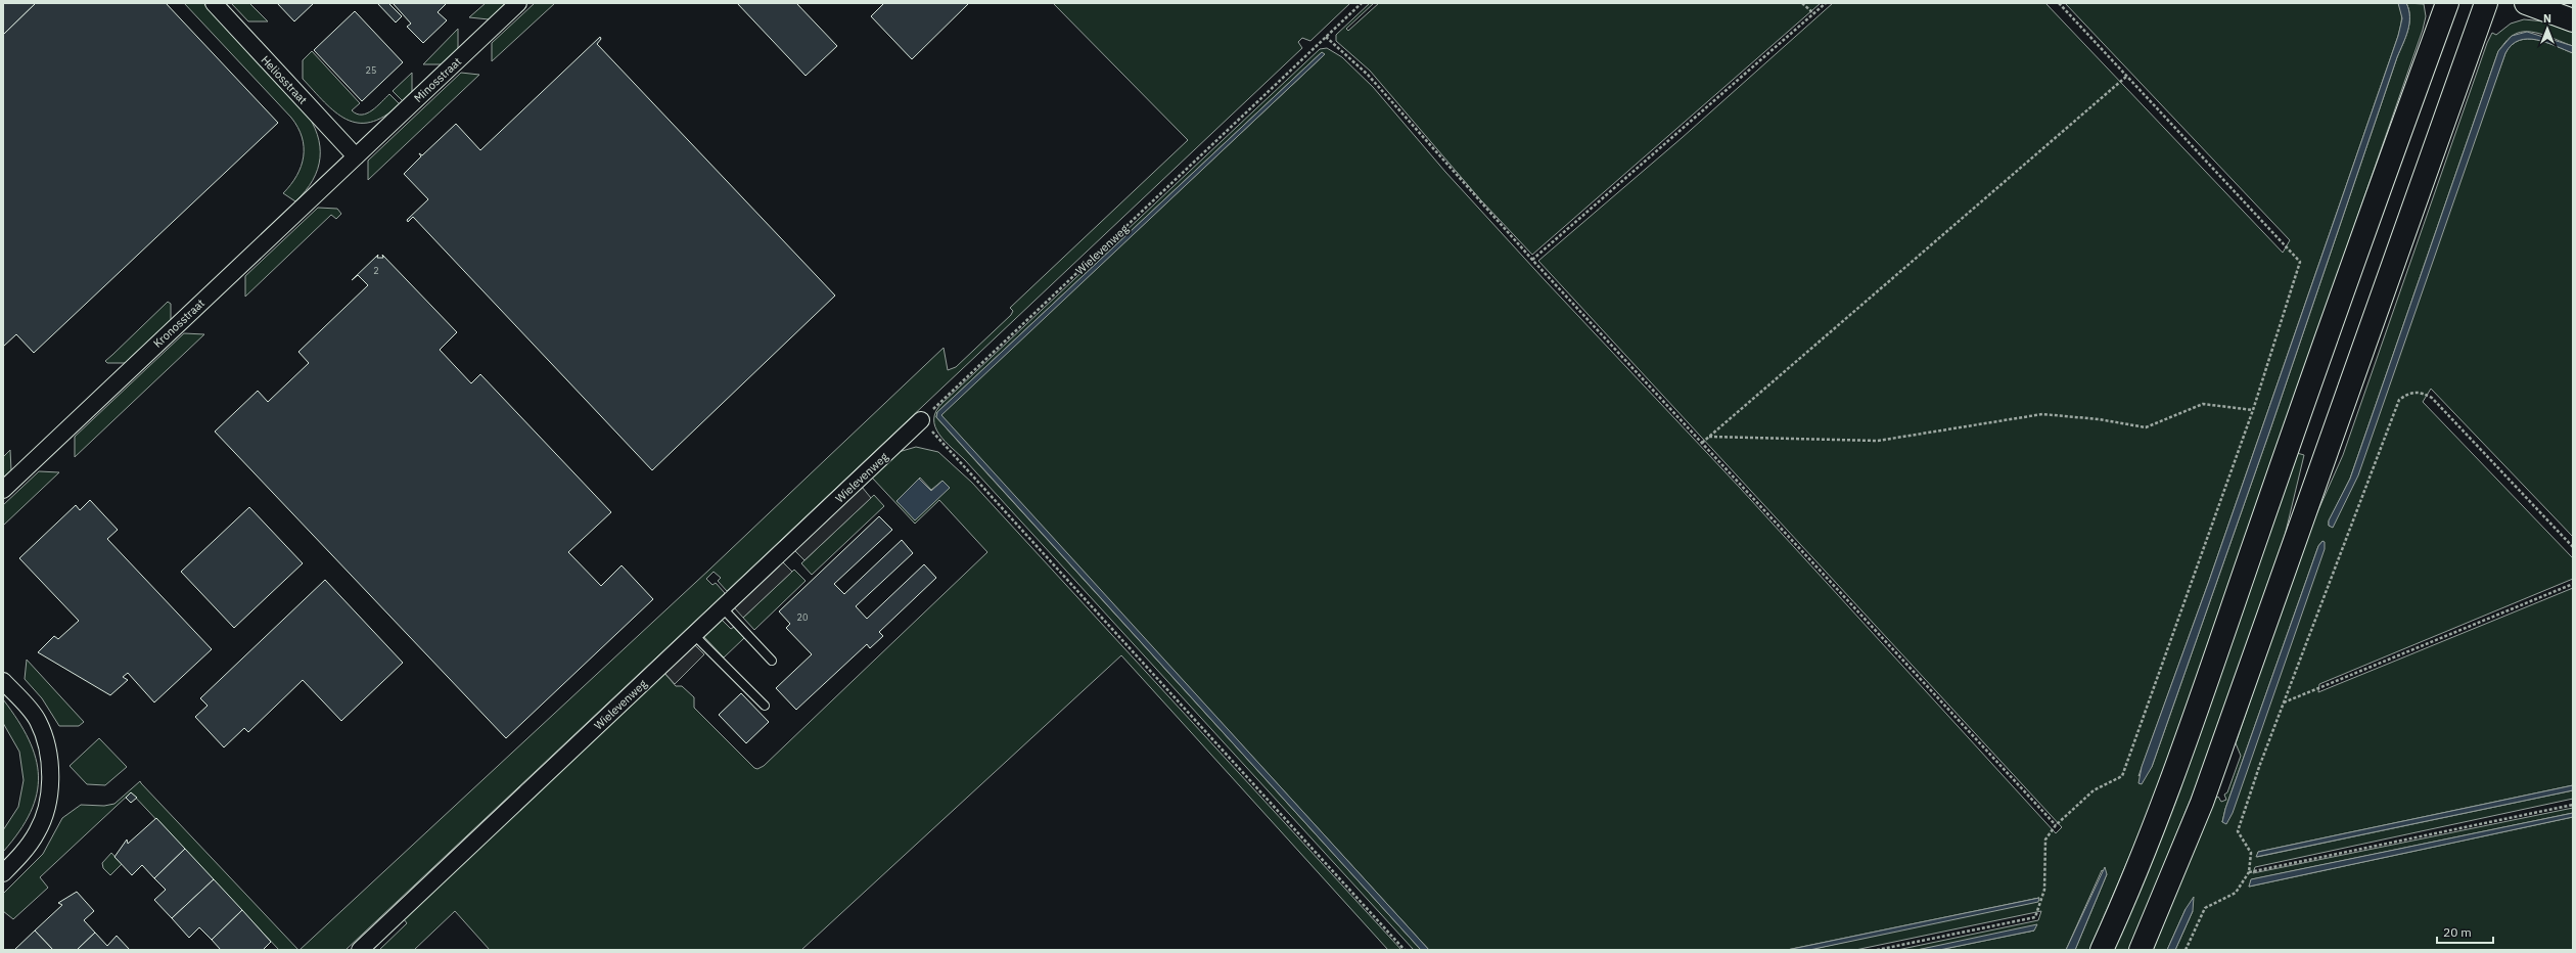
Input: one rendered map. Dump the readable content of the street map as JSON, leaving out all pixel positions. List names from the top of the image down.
{
  "streets": {
    "street": [
      "Heliosstraat",
      "Minosstraat",
      "Wielevenweg",
      "Kronosstraat"
    ]
  },
  "crossings": [
    ["Heliosstraat", "Minosstraat"],
    ["Heliosstraat", "Kronosstraat"],
    ["Minosstraat", "Kronosstraat"]
  ],
  "house_numbers": ["25", "2", "20"],
  "scale_bar": "20 m",
  "north": "top"
}
